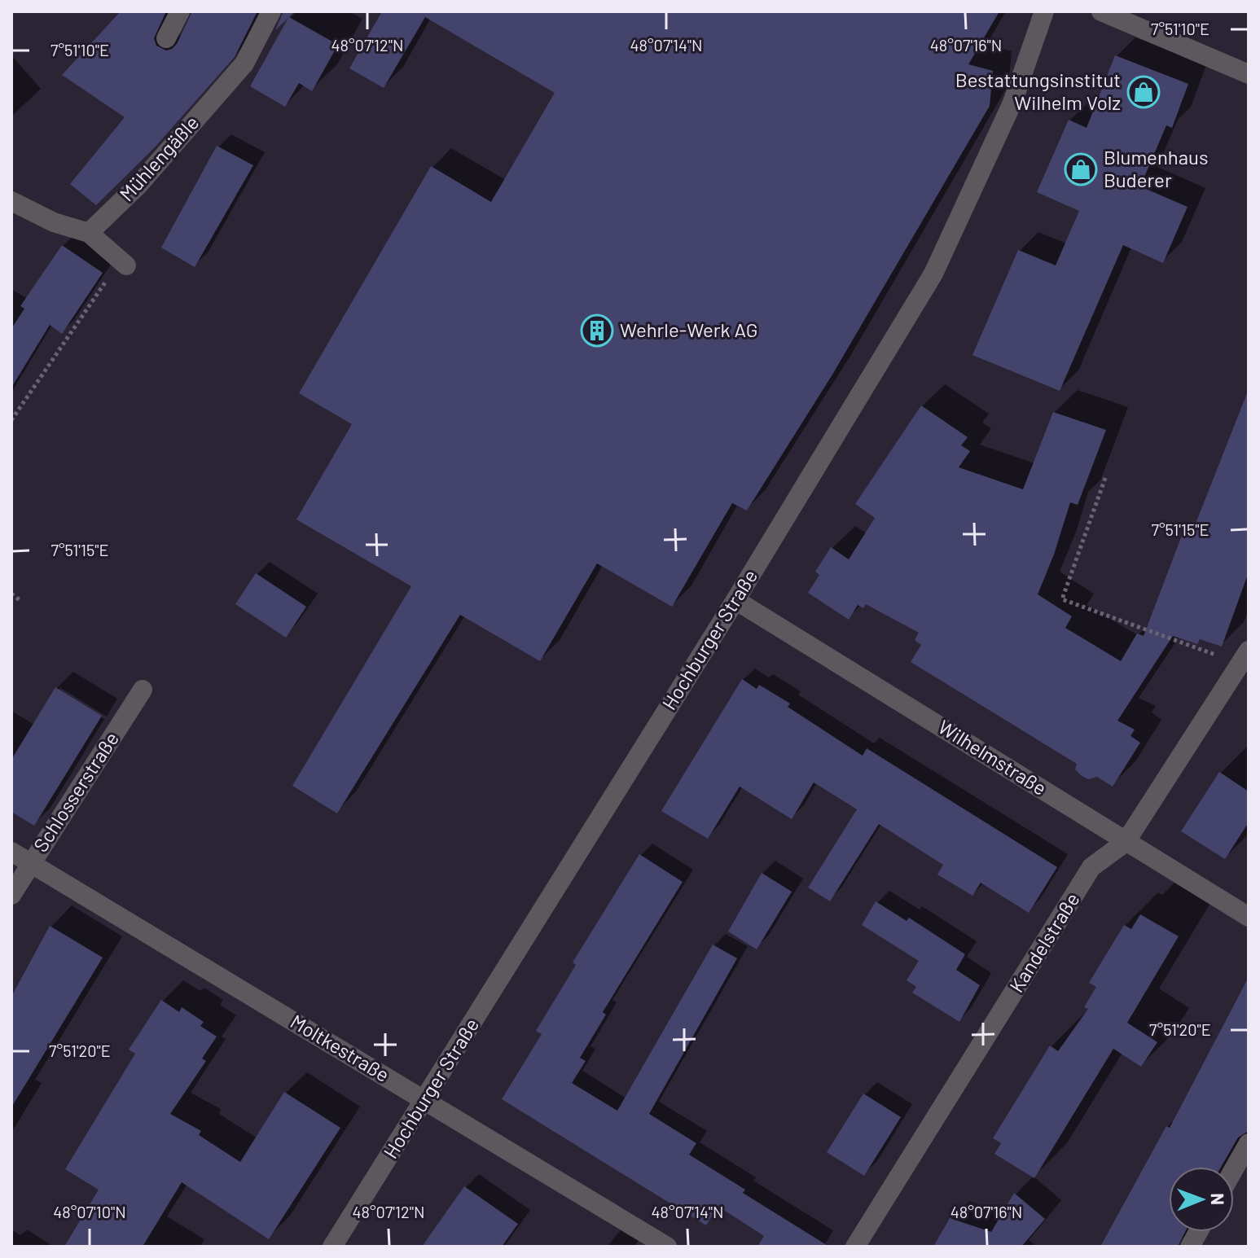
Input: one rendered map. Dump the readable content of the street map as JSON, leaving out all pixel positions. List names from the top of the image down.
{
  "streets": {
    "street": [
      "Mühlengäßle",
      "Hochburger Straße",
      "Wilhelmstraße",
      "Schlosserstraße",
      "Kandelstraße",
      "Moltkestraße"
    ]
  },
  "crossings": [
    ["Hochburger Straße", "Wilhelmstraße"],
    ["Hochburger Straße", "Moltkestraße"],
    ["Wilhelmstraße", "Kandelstraße"],
    ["Schlosserstraße", "Moltkestraße"]
  ],
  "places": {
    "shop": ["Bestattungsinstitut Wilhelm Volz", "Blumenhaus Buderer"],
    "building": ["Wehrle-Werk AG"]
  },
  "north": "right",
  "coordinates": [
    "7°51'10\"E",
    "48°07'12\"N",
    "48°07'14\"N",
    "48°07'16\"N",
    "7°51'15\"E",
    "7°51'20\"E",
    "48°07'10\"N"
  ]
}
